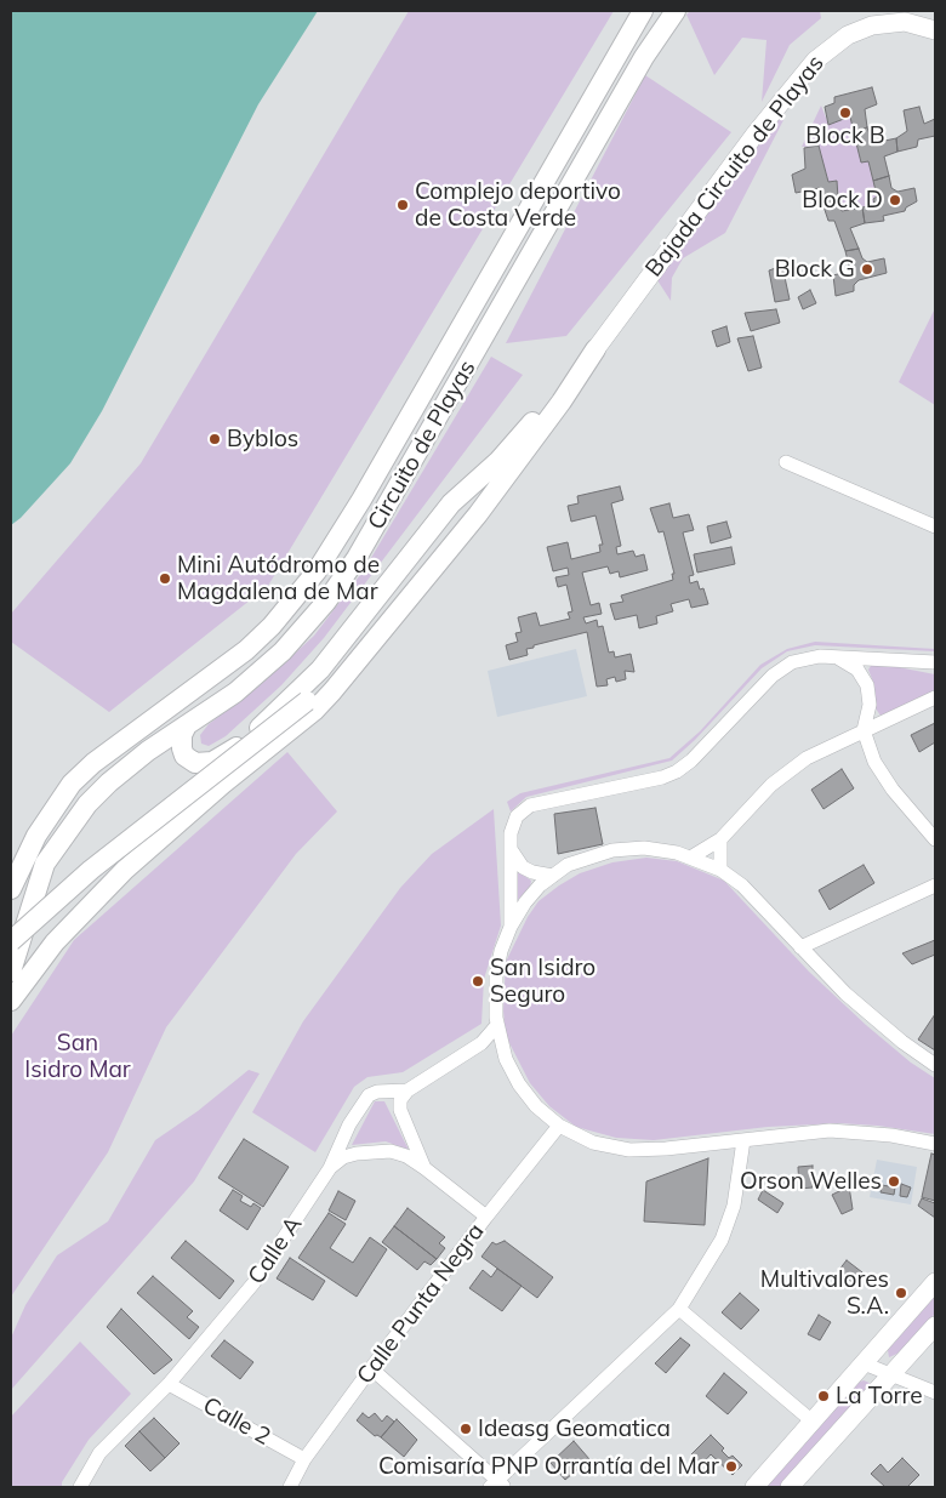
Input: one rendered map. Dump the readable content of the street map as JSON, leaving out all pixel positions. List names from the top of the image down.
{
  "streets": {
    "highway": ["Circuito de Playas"],
    "main road": ["Bajada Circuito de Playas"],
    "street": ["Calle A", "Calle Punta Negra", "Calle 2"]
  },
  "crossings": [
    ["Calle A", "Calle 2"],
    ["Calle Punta Negra", "Calle 2"]
  ],
  "parks": ["San Isidro Mar"],
  "places": [
    "Block B",
    "Block D",
    "Complejo deportivo de Costa Verde",
    "Block G",
    "Byblos",
    "Mini Autódromo de Magdalena de Mar",
    "San Isidro Seguro",
    "Orson Welles",
    "Multivalores S.A.",
    "La Torre",
    "Ideasg Geomatica",
    "Comisaría PNP Orrantía del Mar"
  ]
}
